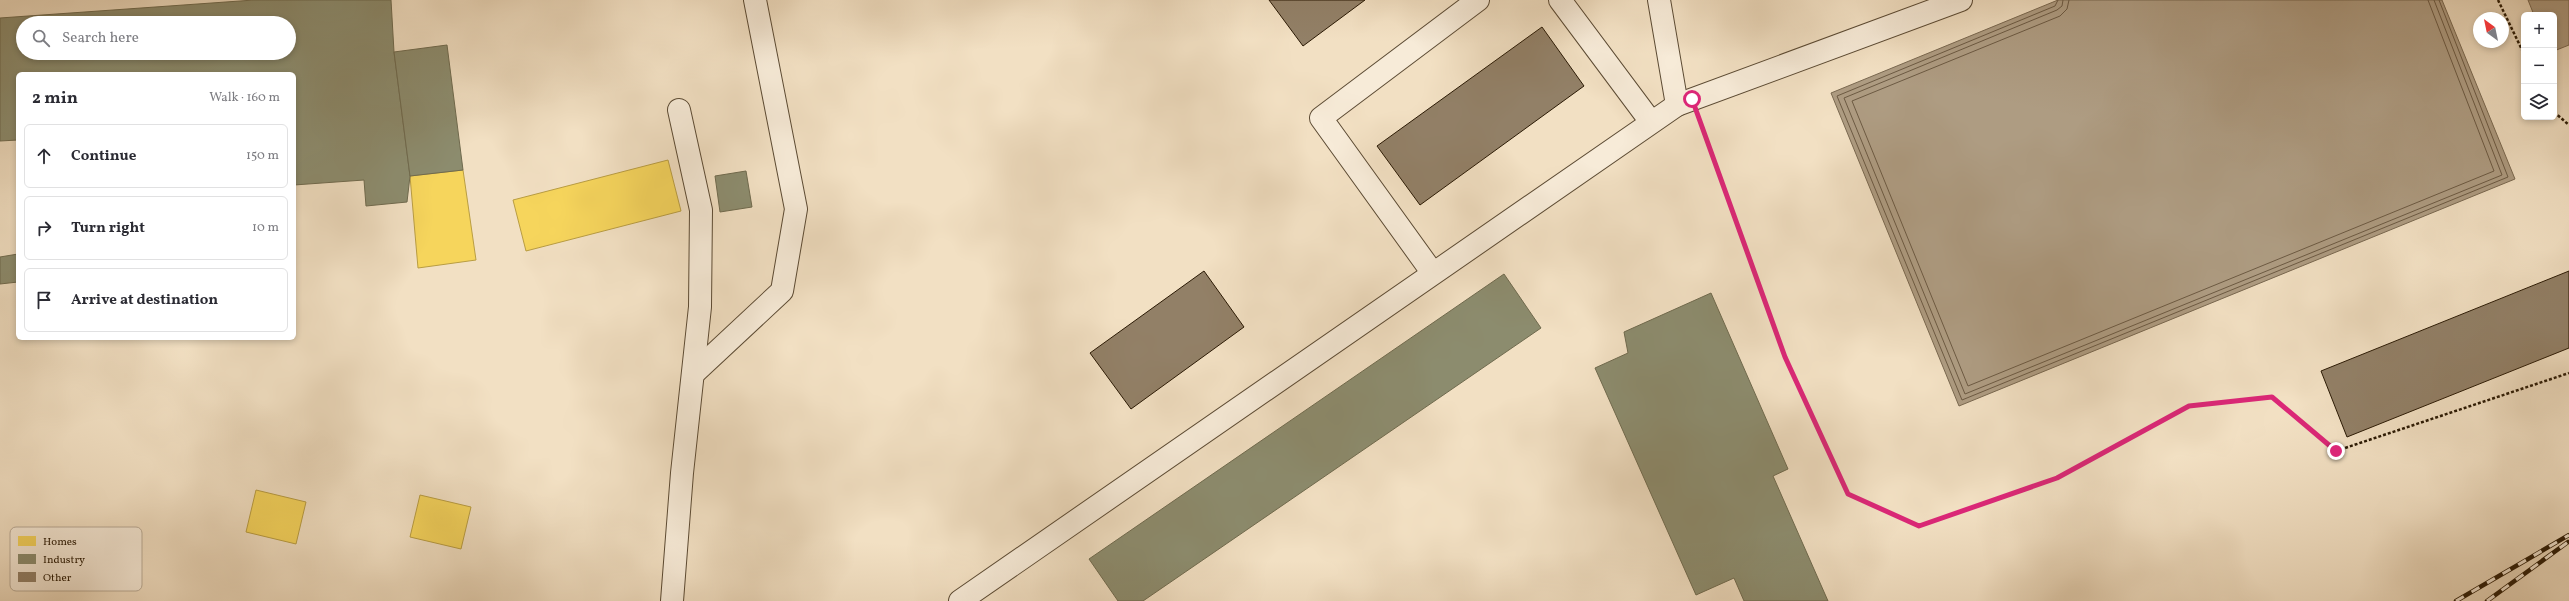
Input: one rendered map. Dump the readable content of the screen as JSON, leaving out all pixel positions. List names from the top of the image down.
{
  "legend": ["Homes", "Industry", "Other"],
  "north": "top left",
  "page": {
    "map_buttons": ["+", "−"],
    "search": "Search here",
    "heading": ["2 min", "Walk · 160 m"],
    "list": [
      ["Continue", "150 m"],
      ["Turn right", "10 m"],
      "Arrive at destination"
    ]
  }
}
